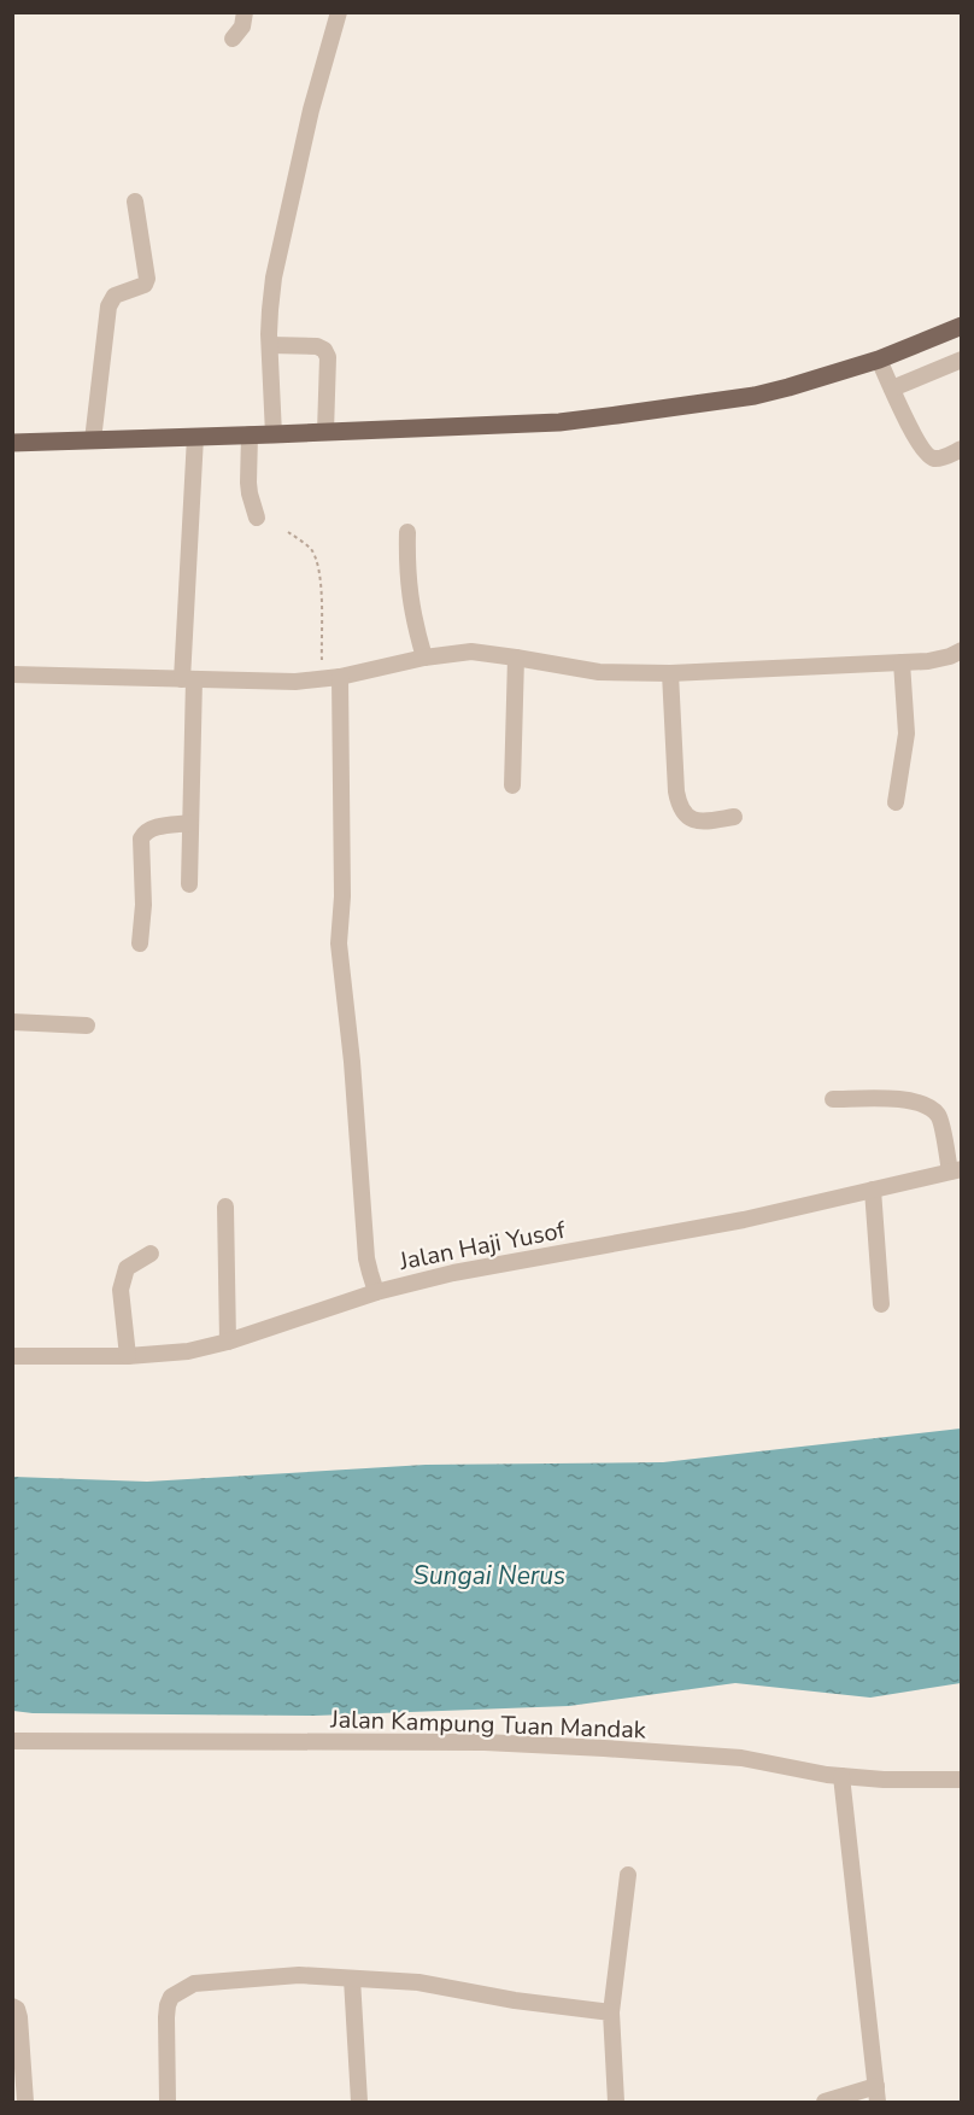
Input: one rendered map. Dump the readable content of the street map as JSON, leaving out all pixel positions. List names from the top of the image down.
{
  "streets": {
    "street": ["Jalan Haji Yusof", "Jalan Kampung Tuan Mandak"]
  },
  "water": ["Sungai Nerus"]
}
